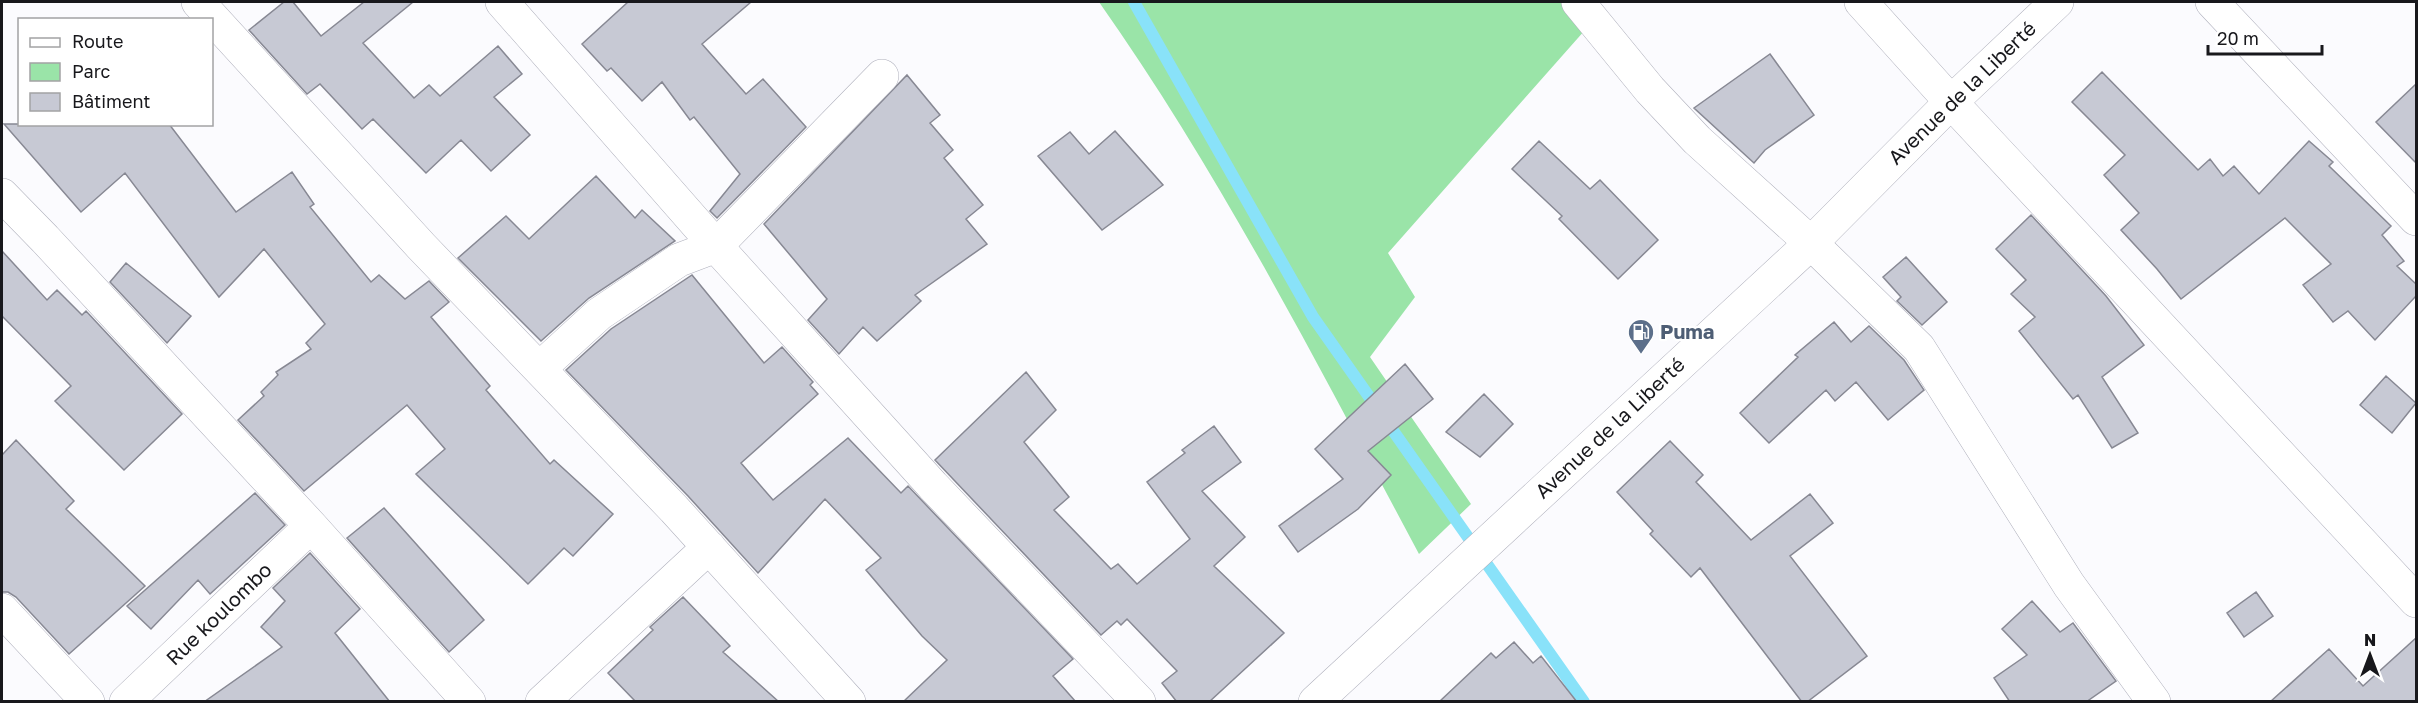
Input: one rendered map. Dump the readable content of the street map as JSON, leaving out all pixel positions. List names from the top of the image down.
{
  "streets": {
    "street": ["Avenue de la Liberté", "Rue koulombo"]
  },
  "places": {
    "fuel station": ["Puma"]
  },
  "legend": ["Route", "Parc", "Bâtiment"],
  "scale_bar": "20 m",
  "north": "top"
}
